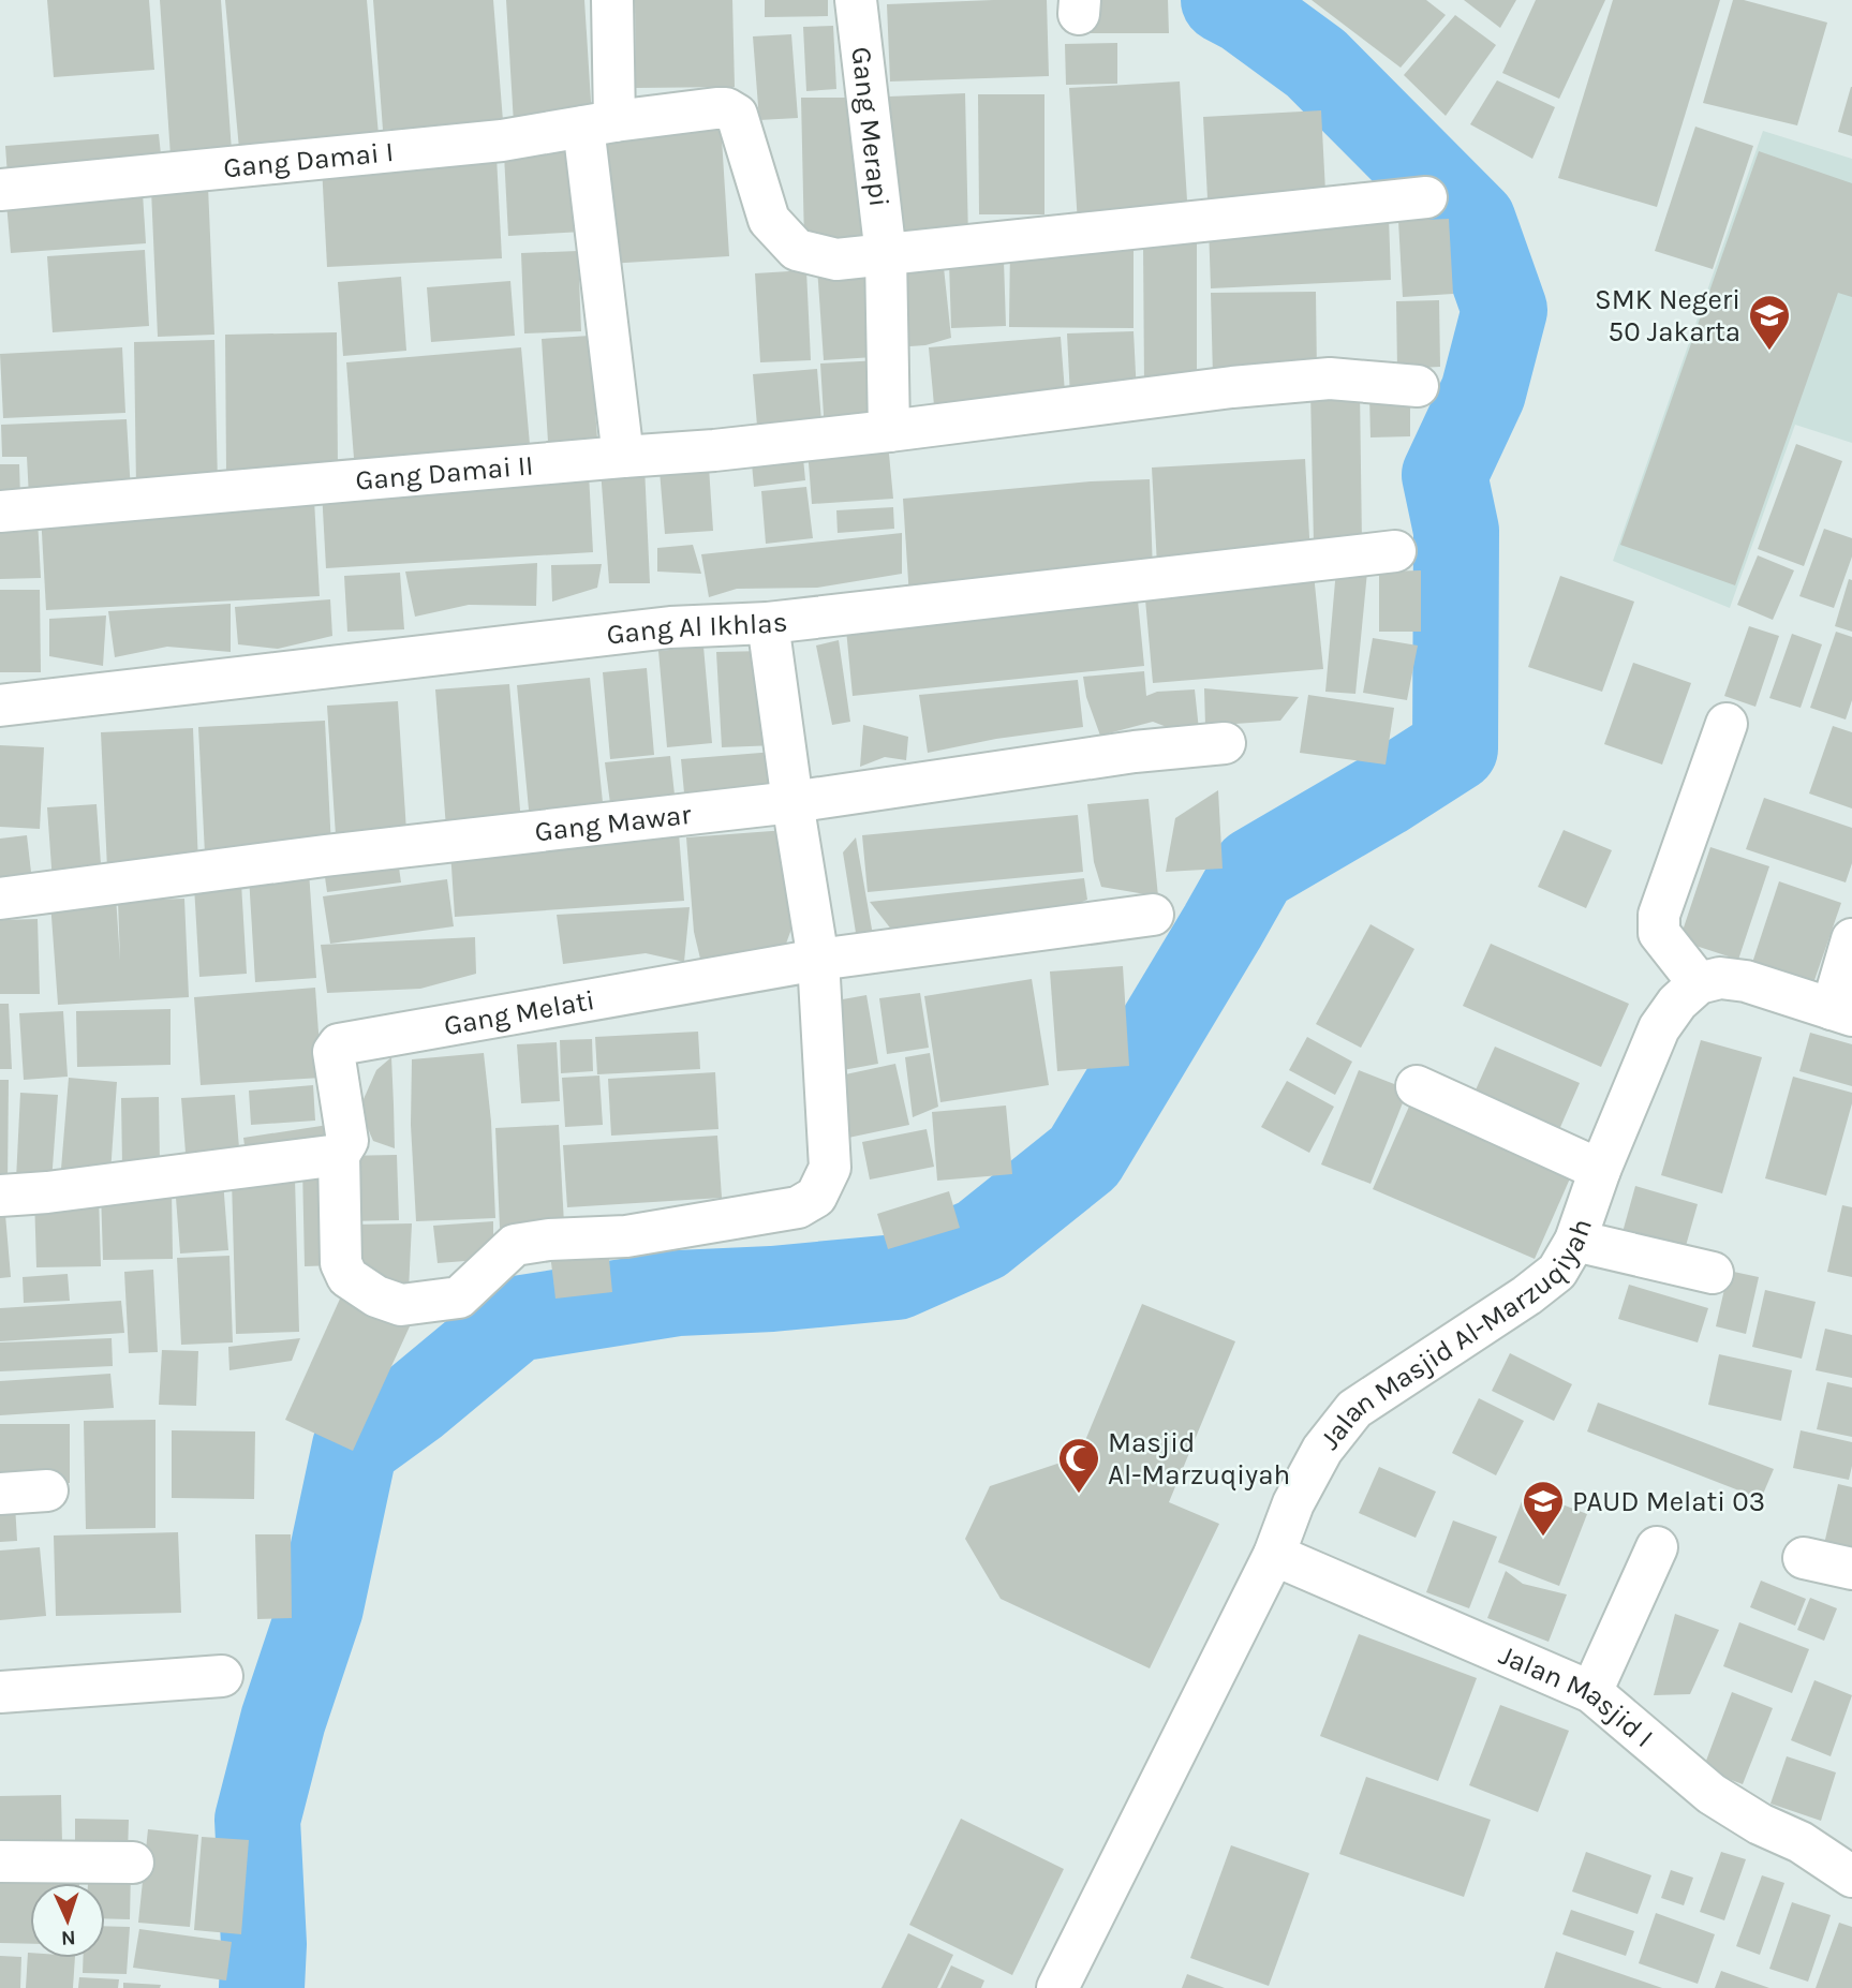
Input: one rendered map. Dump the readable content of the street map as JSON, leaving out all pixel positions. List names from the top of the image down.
{
  "streets": {
    "street": [
      "Gang Merapi",
      "Gang Damai I",
      "Gang Damai II",
      "Gang Al Ikhlas",
      "Gang Mawar",
      "Gang Melati",
      "Jalan Masjid Al-Marzuqiyah",
      "Jalan Masjid I"
    ]
  },
  "crossings": [
    ["Gang Merapi", "Gang Damai I"],
    ["Gang Merapi", "Gang Damai II"],
    ["Gang Al Ikhlas", "Gang Melati"],
    ["Gang Mawar", "Gang Melati"],
    ["Jalan Masjid Al-Marzuqiyah", "Jalan Masjid I"]
  ],
  "places": {
    "school or university": ["SMK Negeri 50 Jakarta", "PAUD Melati 03"],
    "mosque": ["Masjid Al-Marzuqiyah"]
  },
  "north": "bottom"
}
